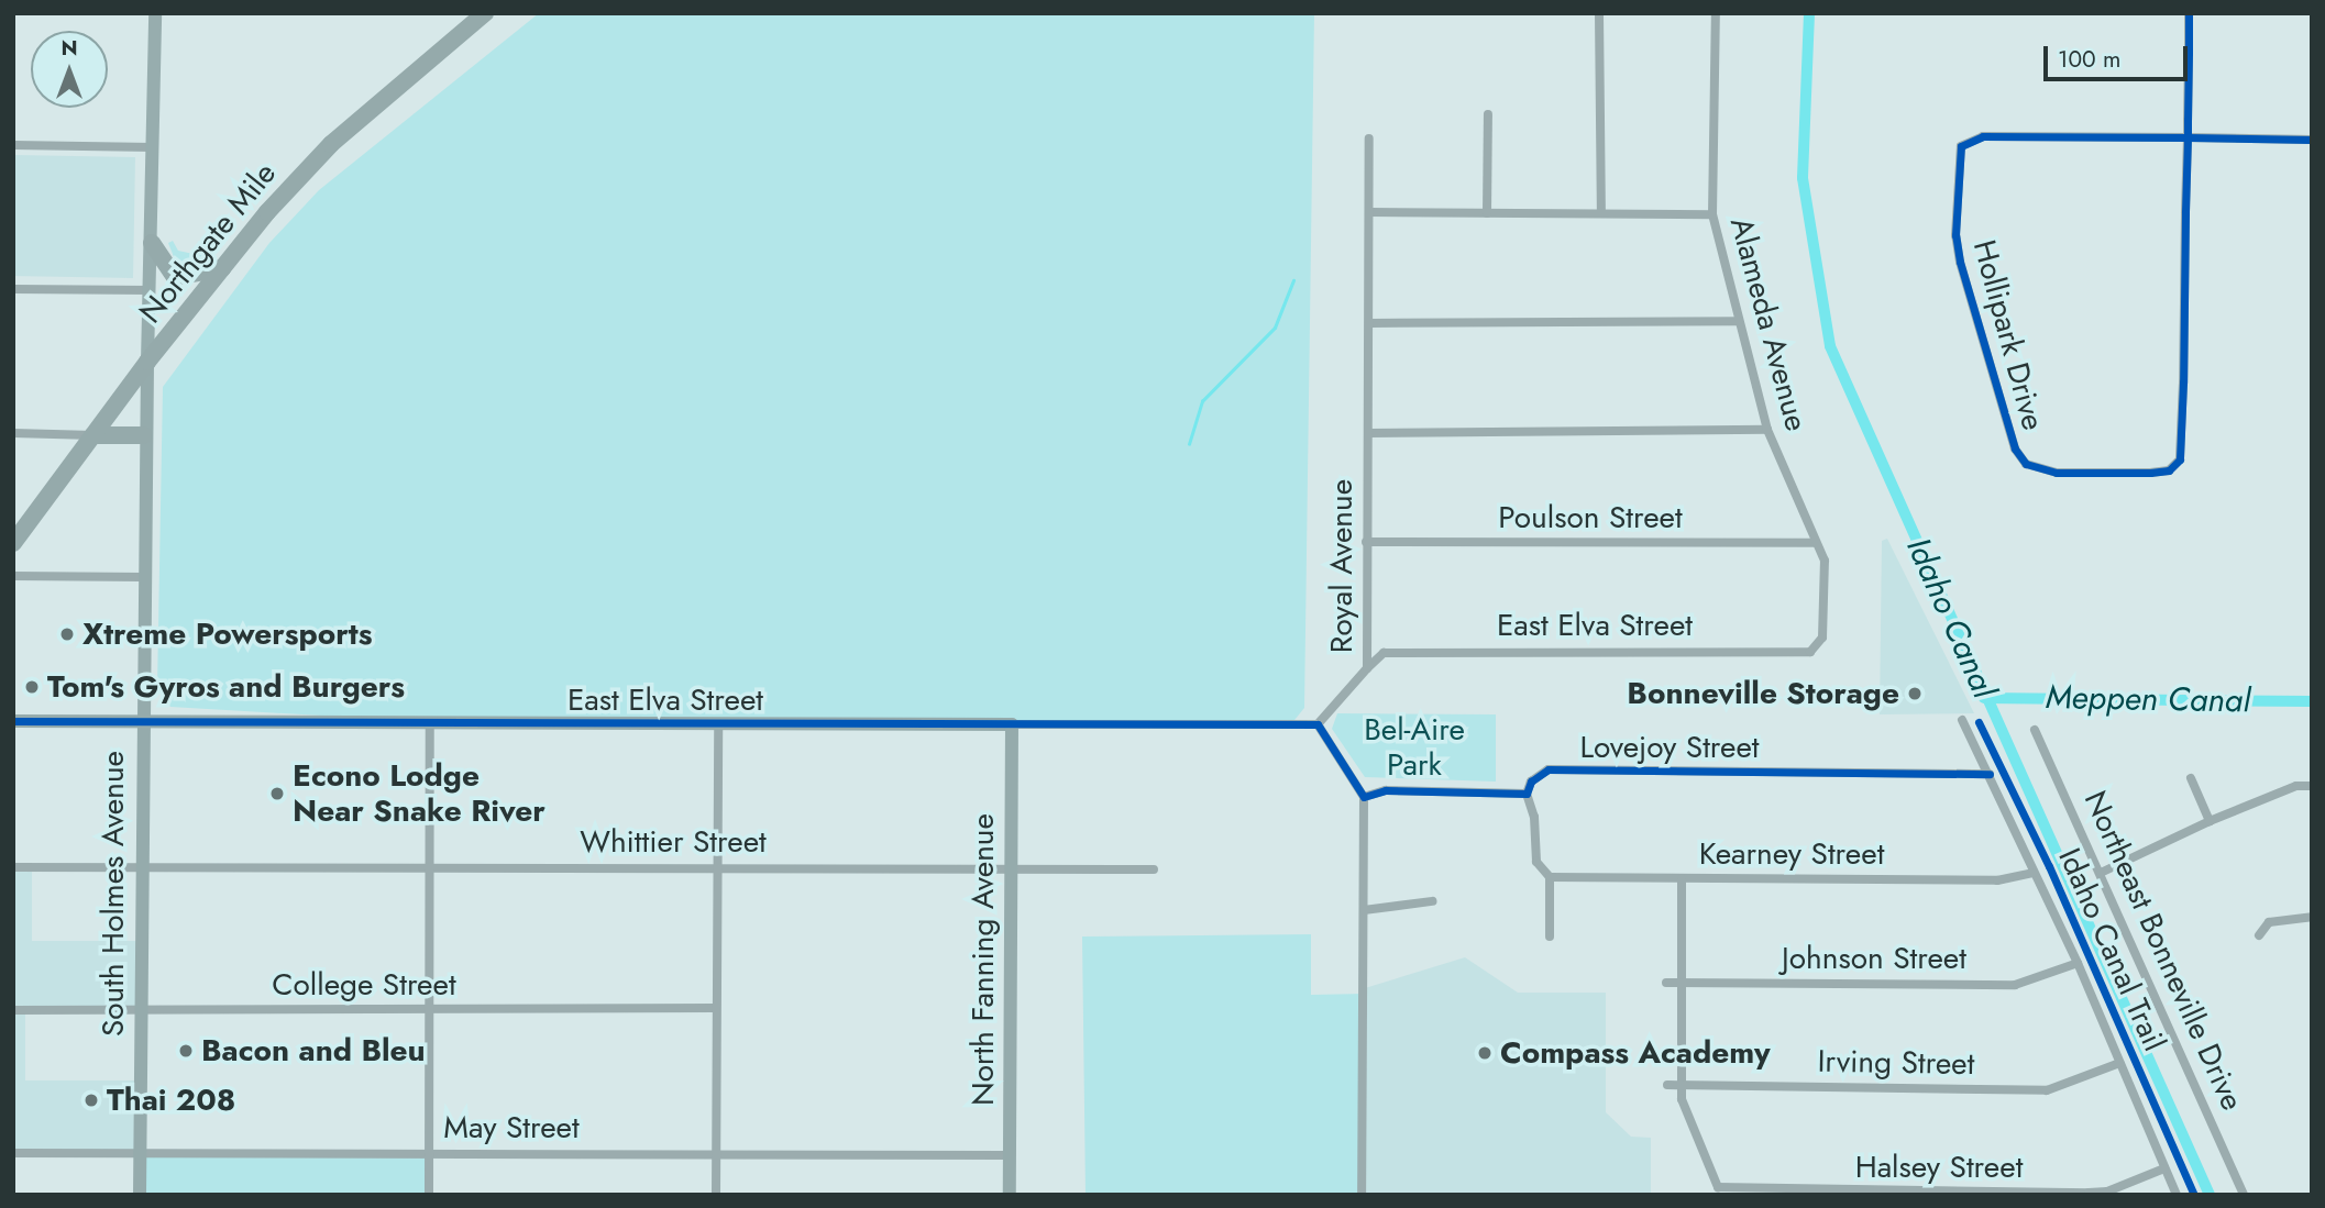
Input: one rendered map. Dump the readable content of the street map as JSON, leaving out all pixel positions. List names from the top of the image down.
{
  "streets": {
    "highway": ["Northgate Mile"],
    "street": [
      "Alameda Avenue",
      "Hollipark Drive",
      "Poulson Street",
      "Royal Avenue",
      "East Elva Street",
      "Lovejoy Street",
      "Whittier Street",
      "Kearney Street",
      "South Holmes Avenue",
      "Northeast Bonneville Drive",
      "Johnson Street",
      "North Fanning Avenue",
      "College Street",
      "Irving Street",
      "May Street",
      "Halsey Street"
    ],
    "cycle path": ["Idaho Canal Trail"]
  },
  "crossings": [
    ["Northgate Mile", "South Holmes Avenue"],
    ["Alameda Avenue", "Poulson Street"],
    ["Alameda Avenue", "East Elva Street"],
    ["Poulson Street", "Royal Avenue"],
    ["Royal Avenue", "East Elva Street"],
    ["East Elva Street", "South Holmes Avenue"],
    ["East Elva Street", "North Fanning Avenue"],
    ["Whittier Street", "South Holmes Avenue"],
    ["Whittier Street", "North Fanning Avenue"],
    ["South Holmes Avenue", "College Street"],
    ["South Holmes Avenue", "May Street"],
    ["North Fanning Avenue", "May Street"],
    ["Irving Street", "Halsey Street"]
  ],
  "water": ["Idaho Canal", "Meppen Canal"],
  "parks": ["Bel-Aire Park"],
  "places": [
    "Xtreme Powersports",
    "Tom's Gyros and Burgers",
    "Bonneville Storage",
    "Econo Lodge Near Snake River",
    "Bacon and Bleu",
    "Compass Academy",
    "Thai 208"
  ],
  "scale_bar": "100 m",
  "north": "top"
}
